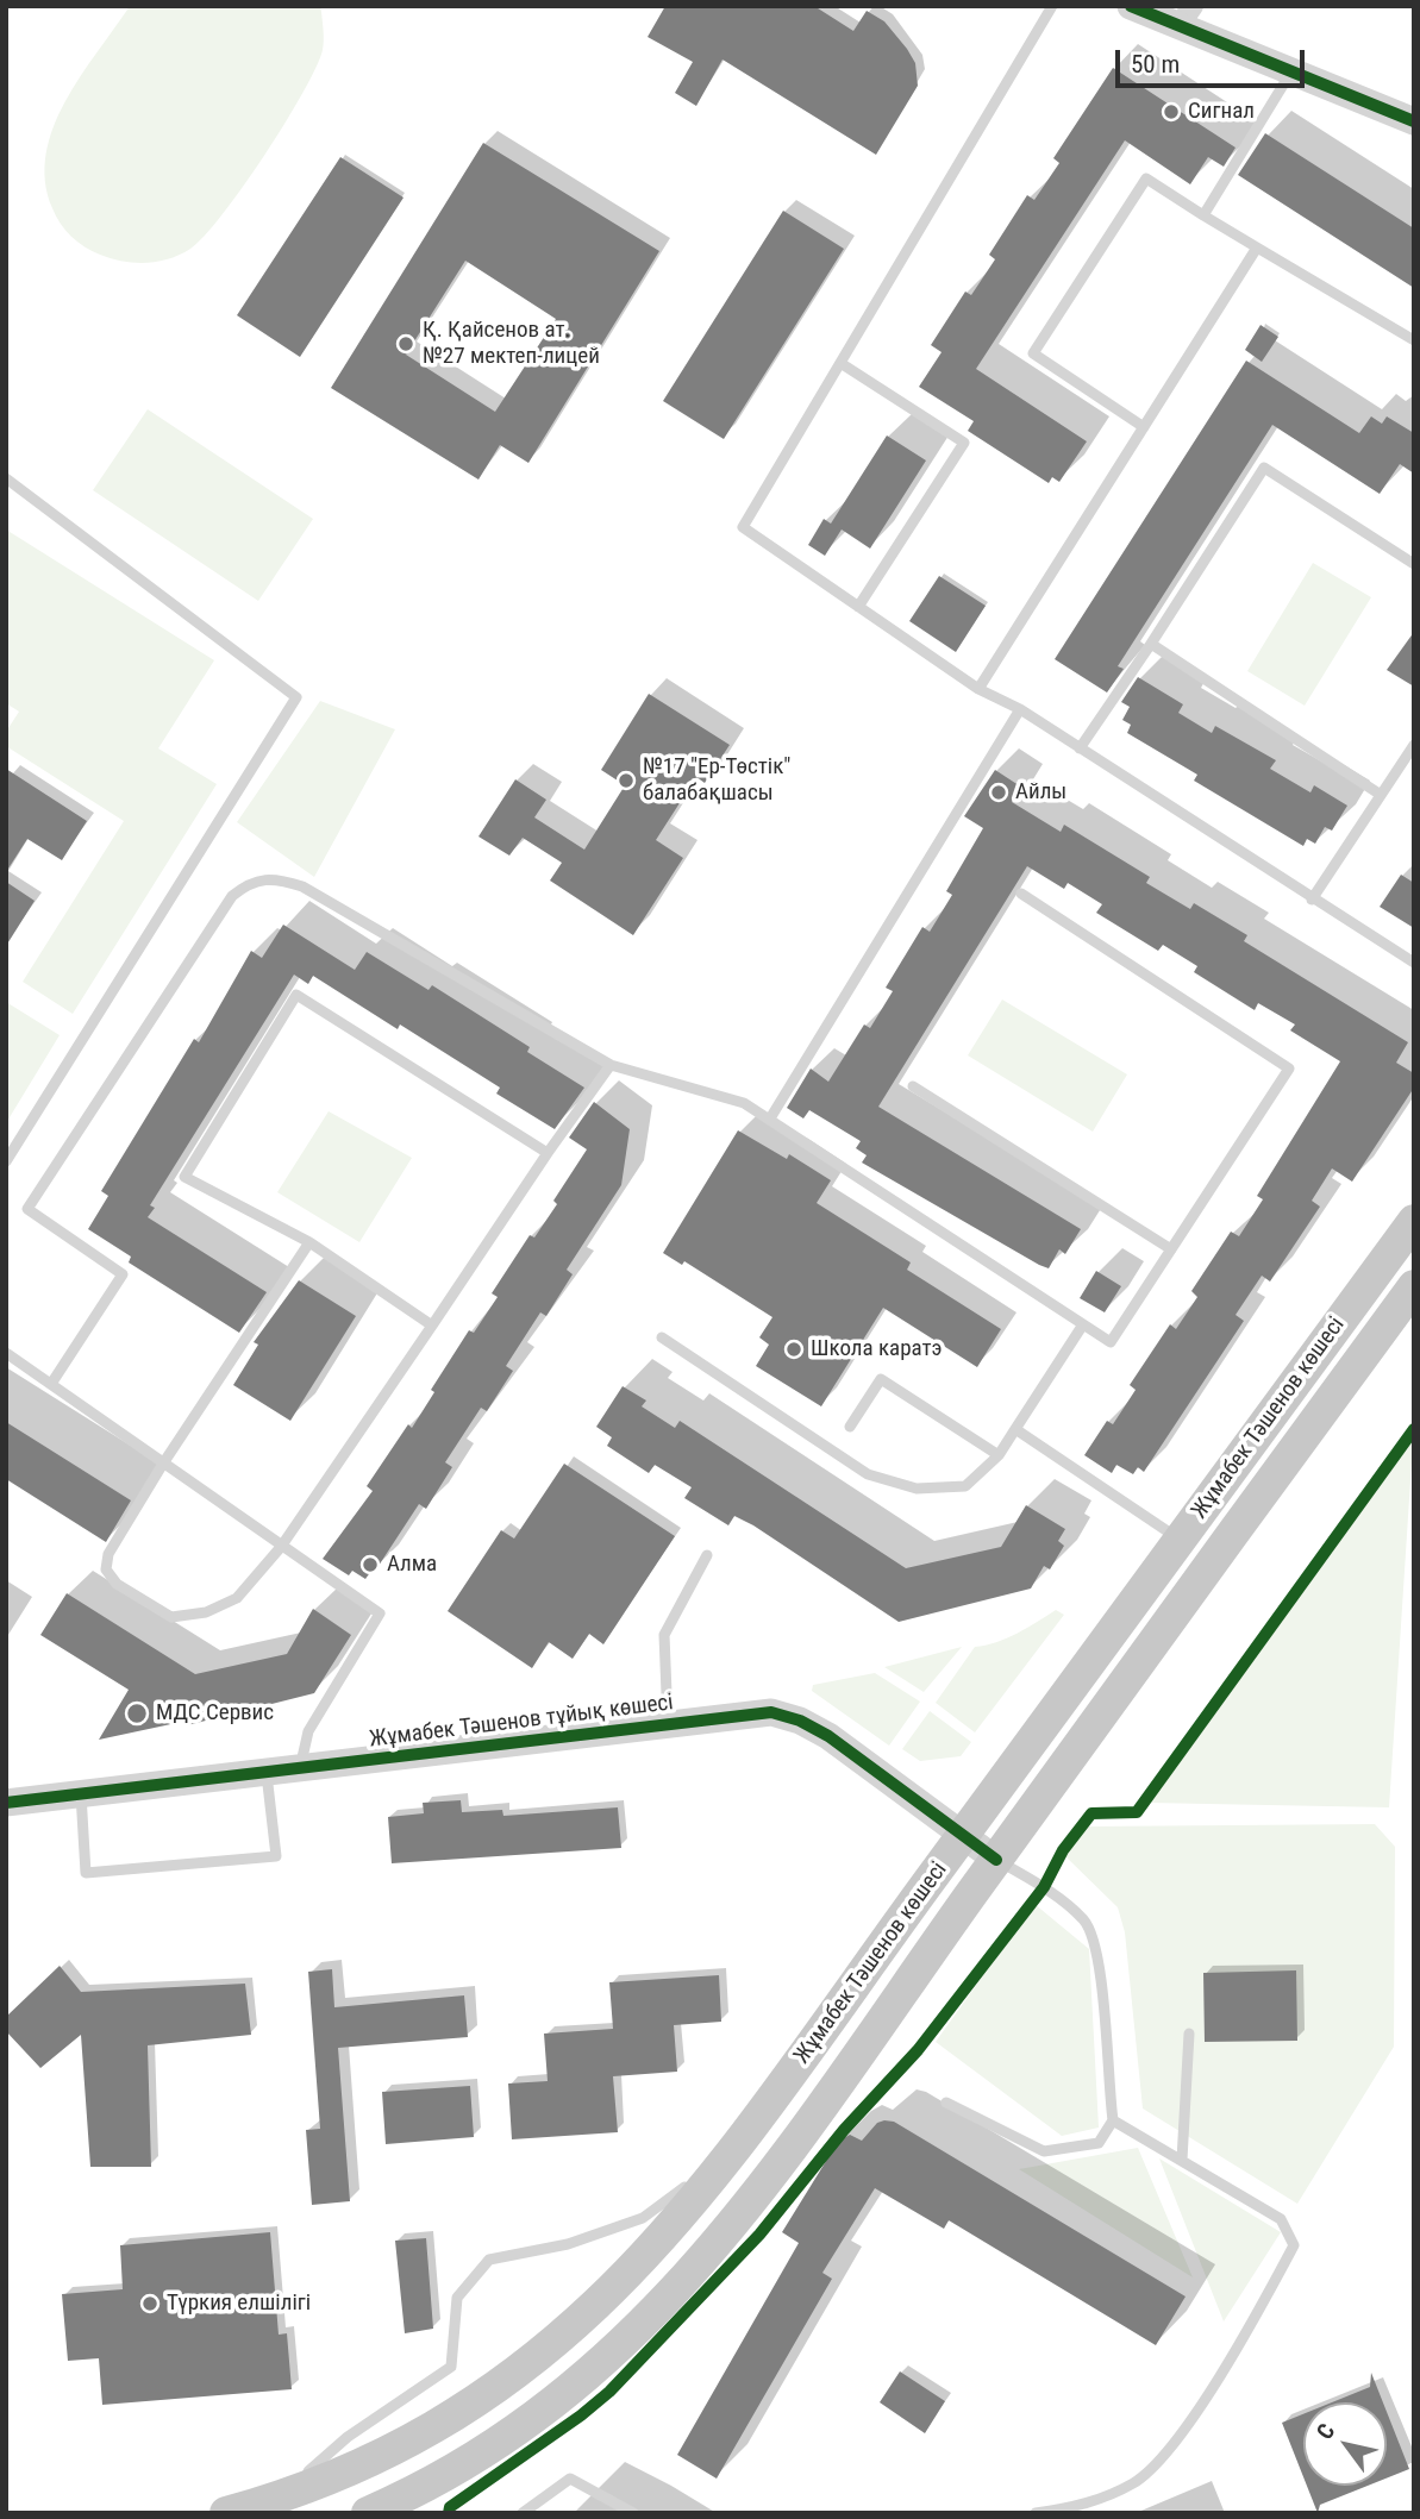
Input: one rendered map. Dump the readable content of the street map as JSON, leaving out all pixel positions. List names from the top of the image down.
{
  "streets": {
    "main road": ["Жұмабек Тәшенов көшесі"],
    "street": ["Жұмабек Тәшенов тұйық көшесі"]
  },
  "crossings": [
    ["Жұмабек Тәшенов көшесі", "Жұмабек Тәшенов тұйық көшесі"]
  ],
  "places": [
    "Сигнал",
    "Қ. Қайсенов ат. №27 мектеп-лицей",
    "№17 \"Ер-Төстік\" балабақшасы",
    "Айлы",
    "Школа каратэ",
    "Алма",
    "МДС Сервис",
    "Түркия елшілігі"
  ],
  "scale_bar": "50 m",
  "north": "top left"
}
